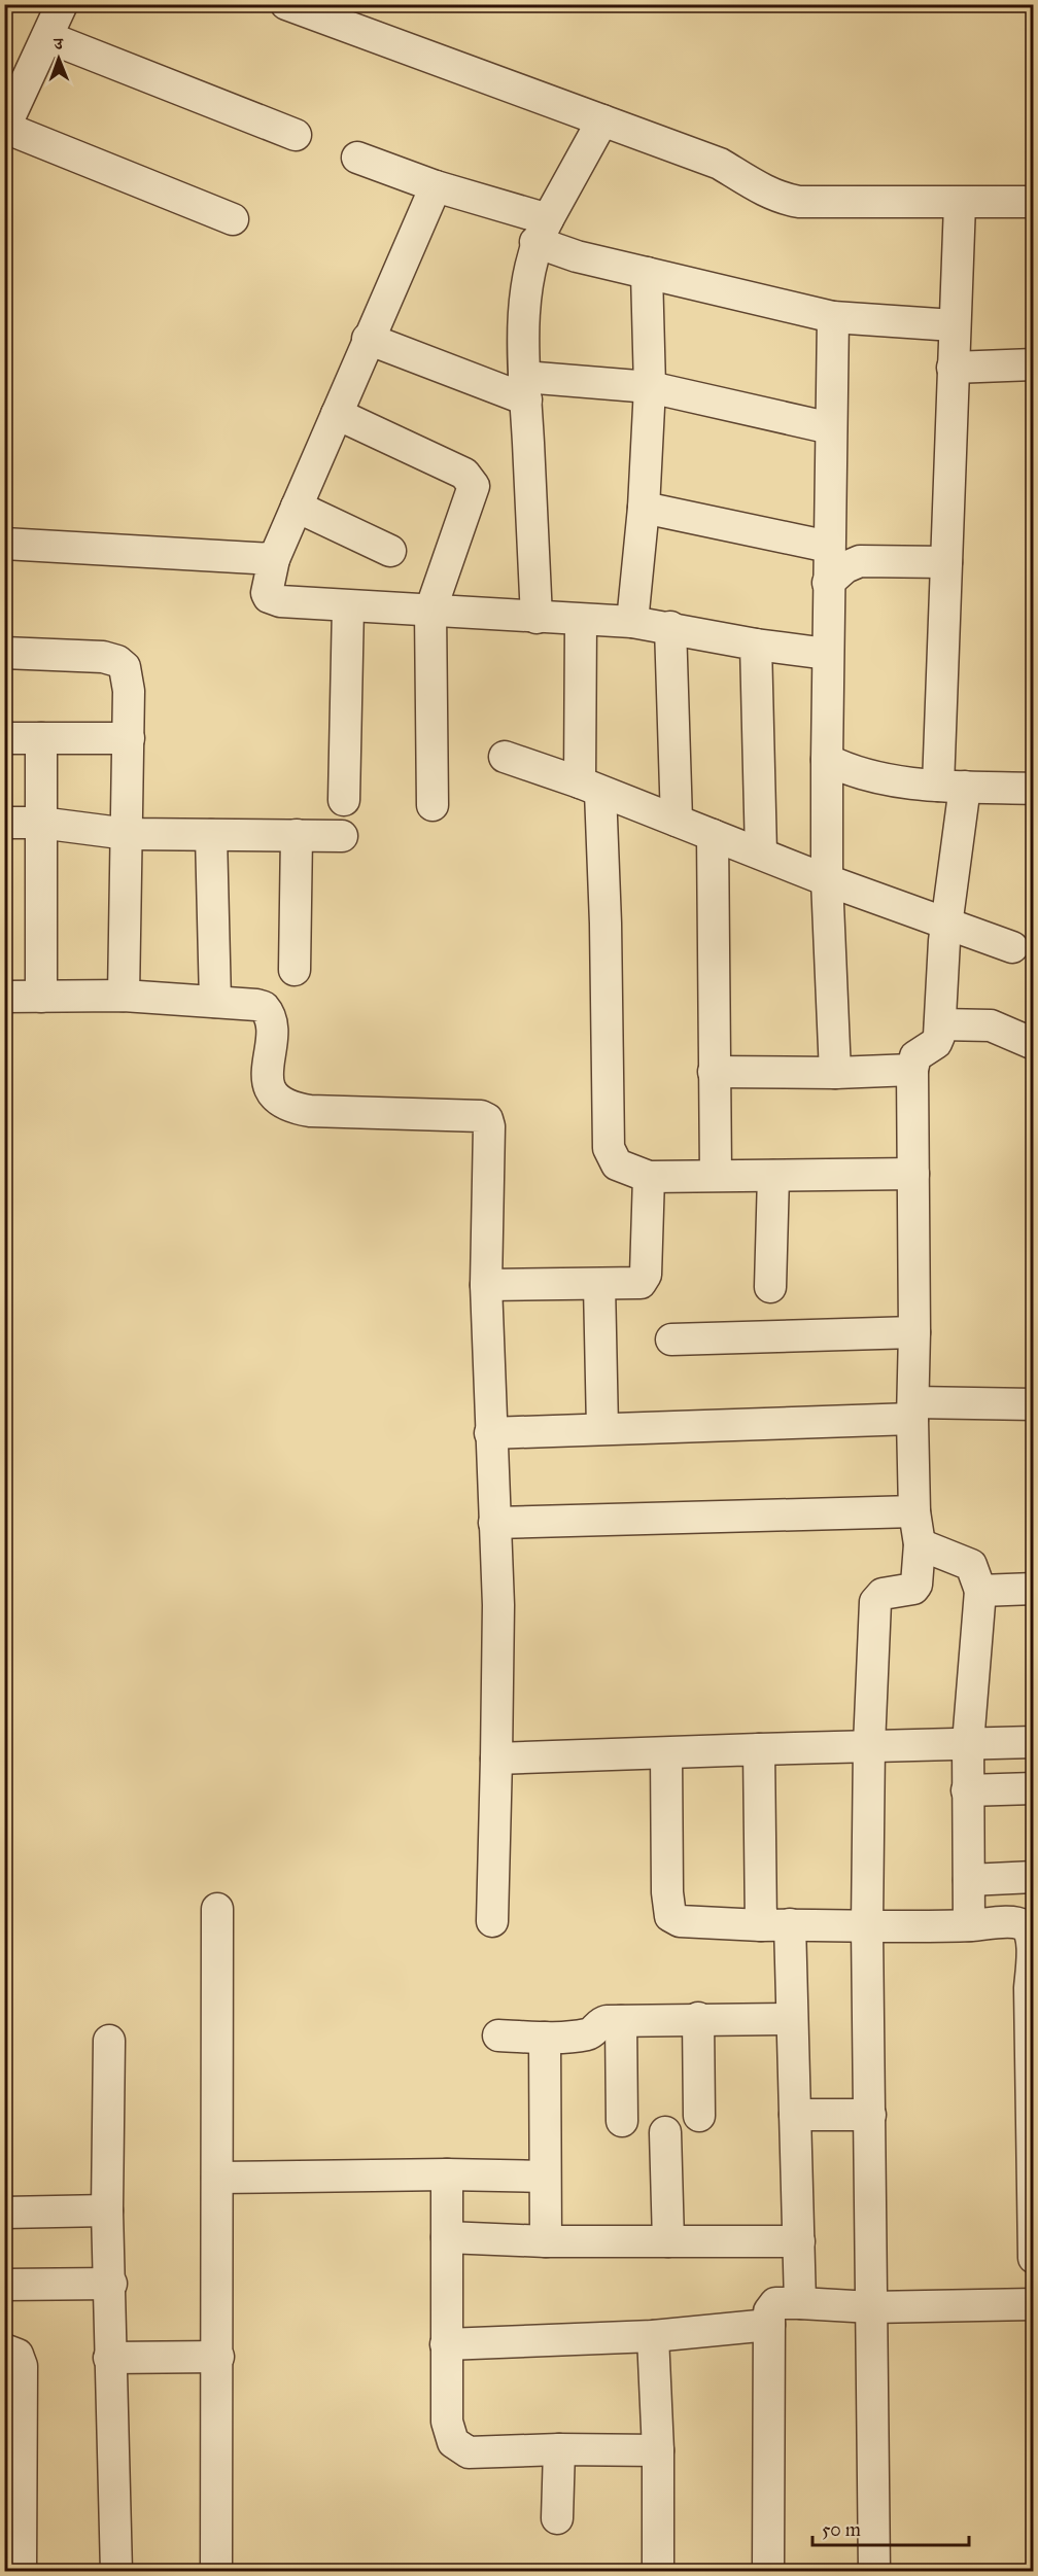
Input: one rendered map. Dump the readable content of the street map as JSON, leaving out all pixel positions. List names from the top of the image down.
{
  "scale_bar": "50 m",
  "north": "top"
}
